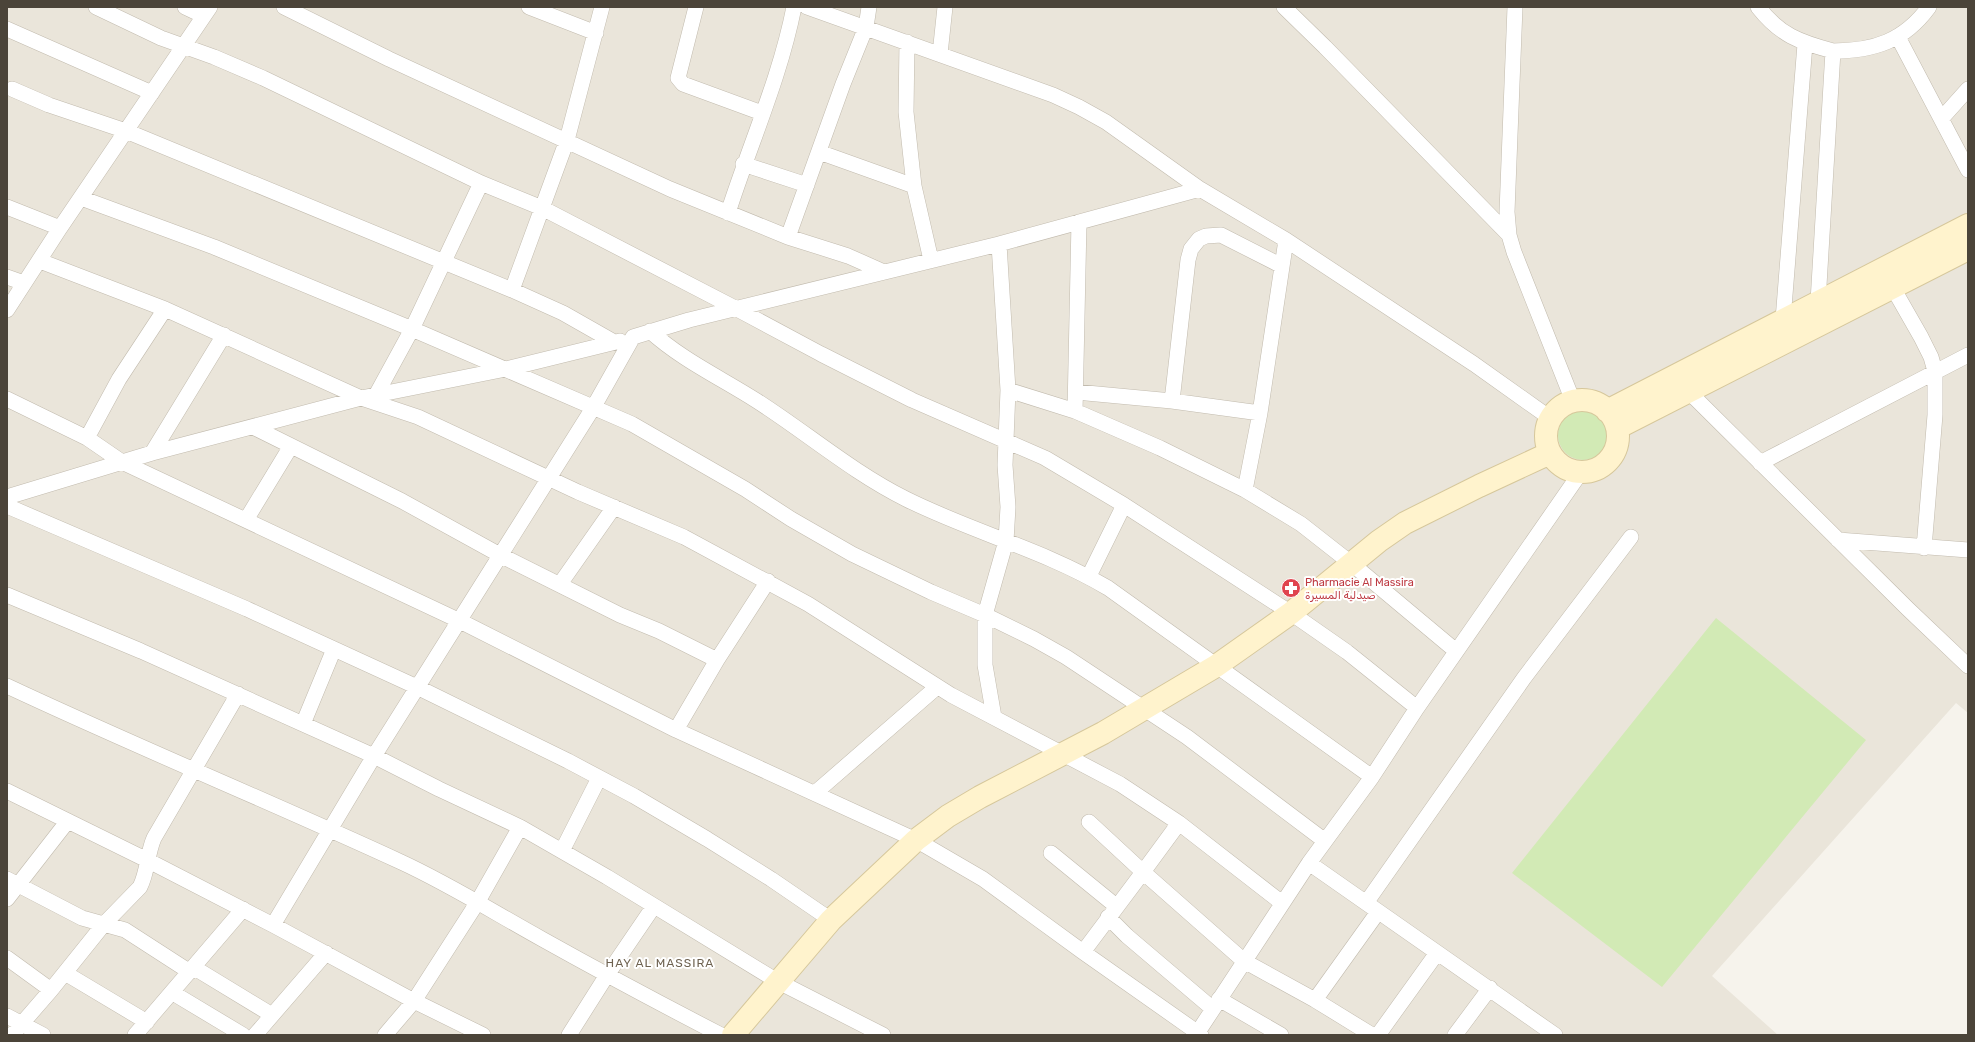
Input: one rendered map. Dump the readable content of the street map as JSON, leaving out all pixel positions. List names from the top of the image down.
{
  "districts": ["HAY AL MASSIRA"],
  "places": {
    "pharmacy": ["Pharmacie Al Massira صيدلية المسيرة"]
  }
}
